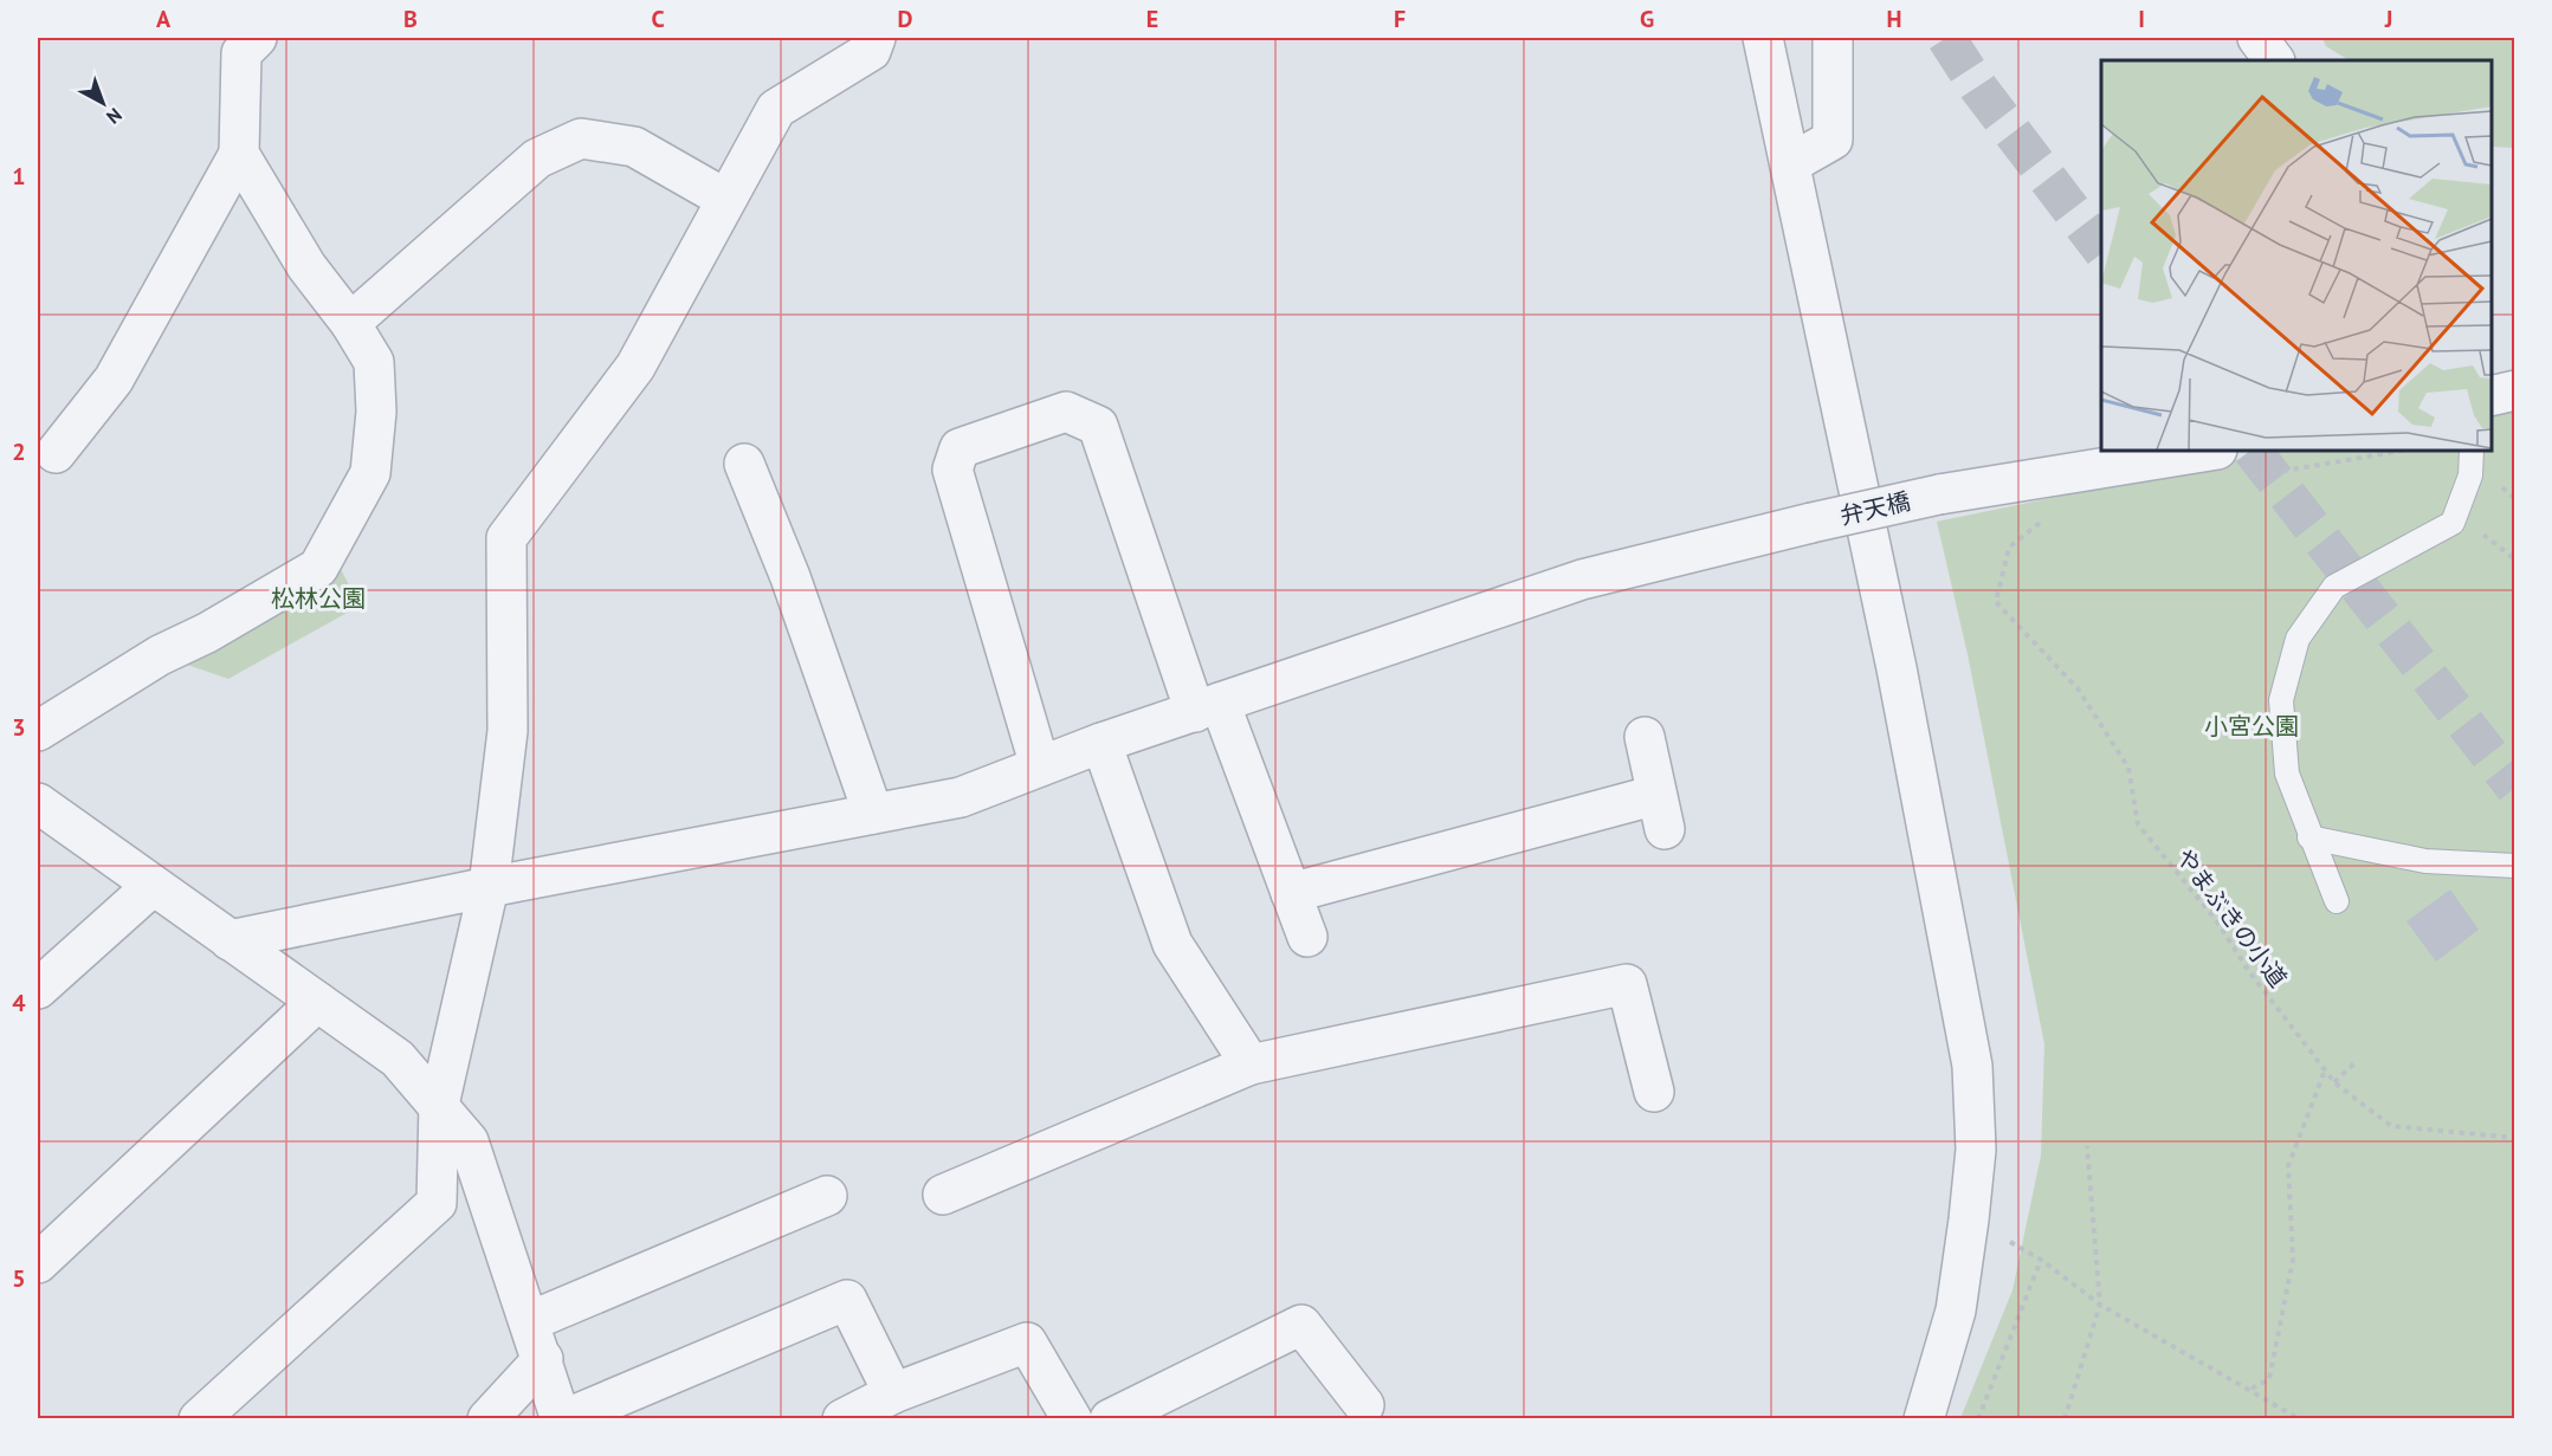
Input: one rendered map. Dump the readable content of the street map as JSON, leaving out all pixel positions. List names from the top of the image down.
{
  "streets": {
    "street": ["弁天橋"],
    "path": ["やまぶきの小道"]
  },
  "parks": ["松林公園", "小宮公園"],
  "north": "bottom right",
  "grid": {
    "columns": [
      "A",
      "B",
      "C",
      "D",
      "E",
      "F",
      "G",
      "H",
      "I",
      "J"
    ],
    "rows": [
      "1",
      "2",
      "3",
      "4",
      "5"
    ]
  }
}
